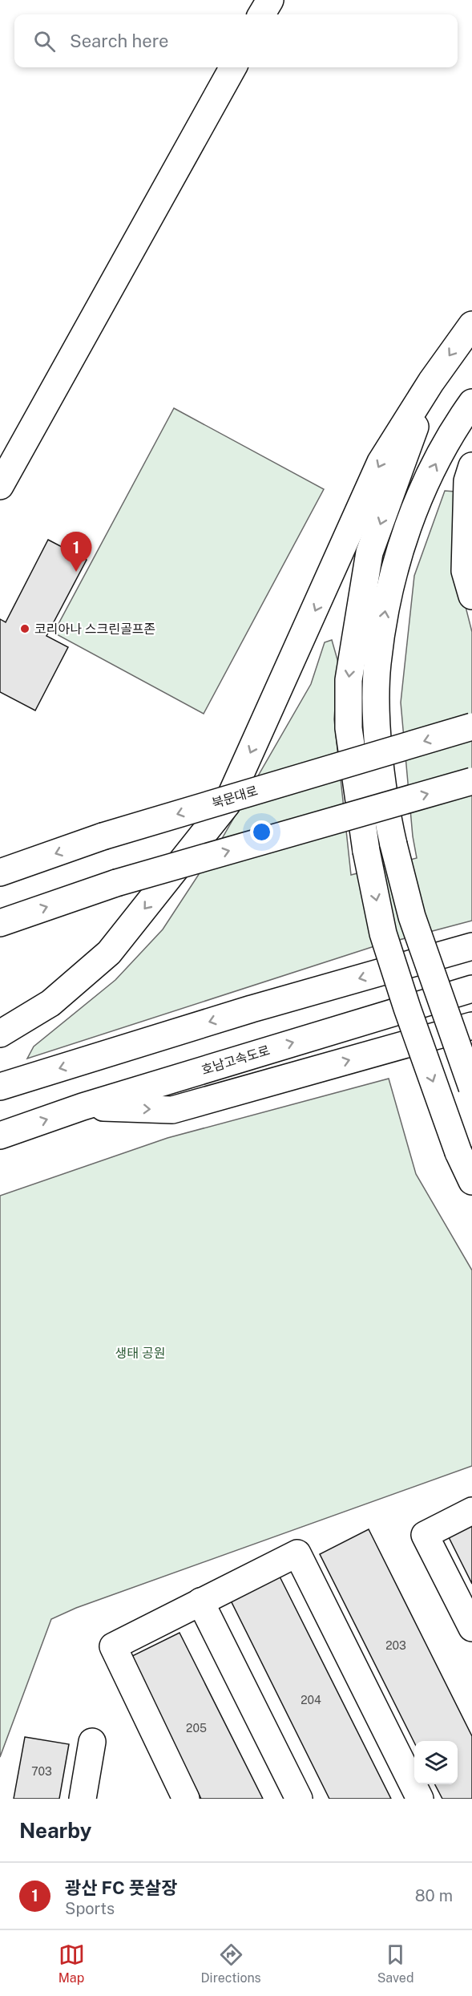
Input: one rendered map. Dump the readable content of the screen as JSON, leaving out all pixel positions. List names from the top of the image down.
{
  "streets": {
    "main road": ["북문대로", "호남고속도로"]
  },
  "parks": ["생태 공원"],
  "places": ["코리아나 스크린골프존"],
  "house_numbers": [
    "203",
    "204",
    "205",
    "703"
  ],
  "page": {
    "search": "Search here",
    "pins": "1",
    "heading": "Nearby",
    "list": [
      {
        "mark": "1",
        "name": "광산 FC 풋살장",
        "note": "Sports",
        "value": "80 m"
      }
    ],
    "nav": ["Map", "Directions", "Saved"]
  }
}
